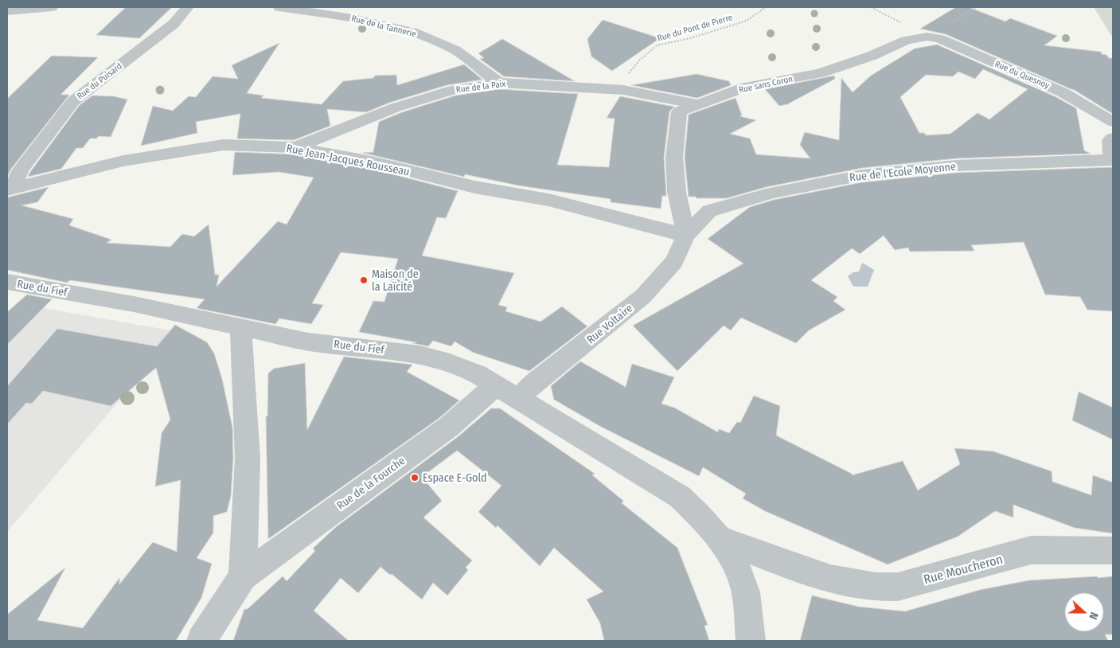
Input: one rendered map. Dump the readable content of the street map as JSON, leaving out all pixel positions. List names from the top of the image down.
{
  "streets": {
    "street": [
      "Rue de la Tannerie",
      "Rue du Quesnoy",
      "Rue du Puisard",
      "Rue sans Coron",
      "Rue de la Paix",
      "Rue Jean-Jacques Rousseau",
      "Rue de l'Ecole Moyenne",
      "Rue du Fief",
      "Rue Voltaire",
      "Rue de la Fourche",
      "Rue Moucheron"
    ],
    "path": ["Rue du Pont de Pierre"]
  },
  "crossings": [
    ["Rue de la Tannerie", "Rue de la Paix"],
    ["Rue du Pont de Pierre", "Rue de la Paix"],
    ["Rue du Quesnoy", "Rue sans Coron"],
    ["Rue du Puisard", "Rue Jean-Jacques Rousseau"],
    ["Rue sans Coron", "Rue de la Paix"],
    ["Rue sans Coron", "Rue Jean-Jacques Rousseau"],
    ["Rue sans Coron", "Rue de l'Ecole Moyenne"],
    ["Rue sans Coron", "Rue Voltaire"],
    ["Rue de la Paix", "Rue Jean-Jacques Rousseau"],
    ["Rue Jean-Jacques Rousseau", "Rue de l'Ecole Moyenne"],
    ["Rue Jean-Jacques Rousseau", "Rue Voltaire"],
    ["Rue de l'Ecole Moyenne", "Rue Voltaire"],
    ["Rue du Fief", "Rue Voltaire"],
    ["Rue du Fief", "Rue de la Fourche"],
    ["Rue du Fief", "Rue Moucheron"]
  ],
  "places": ["Maison de la Laïcité", "Espace E-Gold"],
  "north": "right"
}
